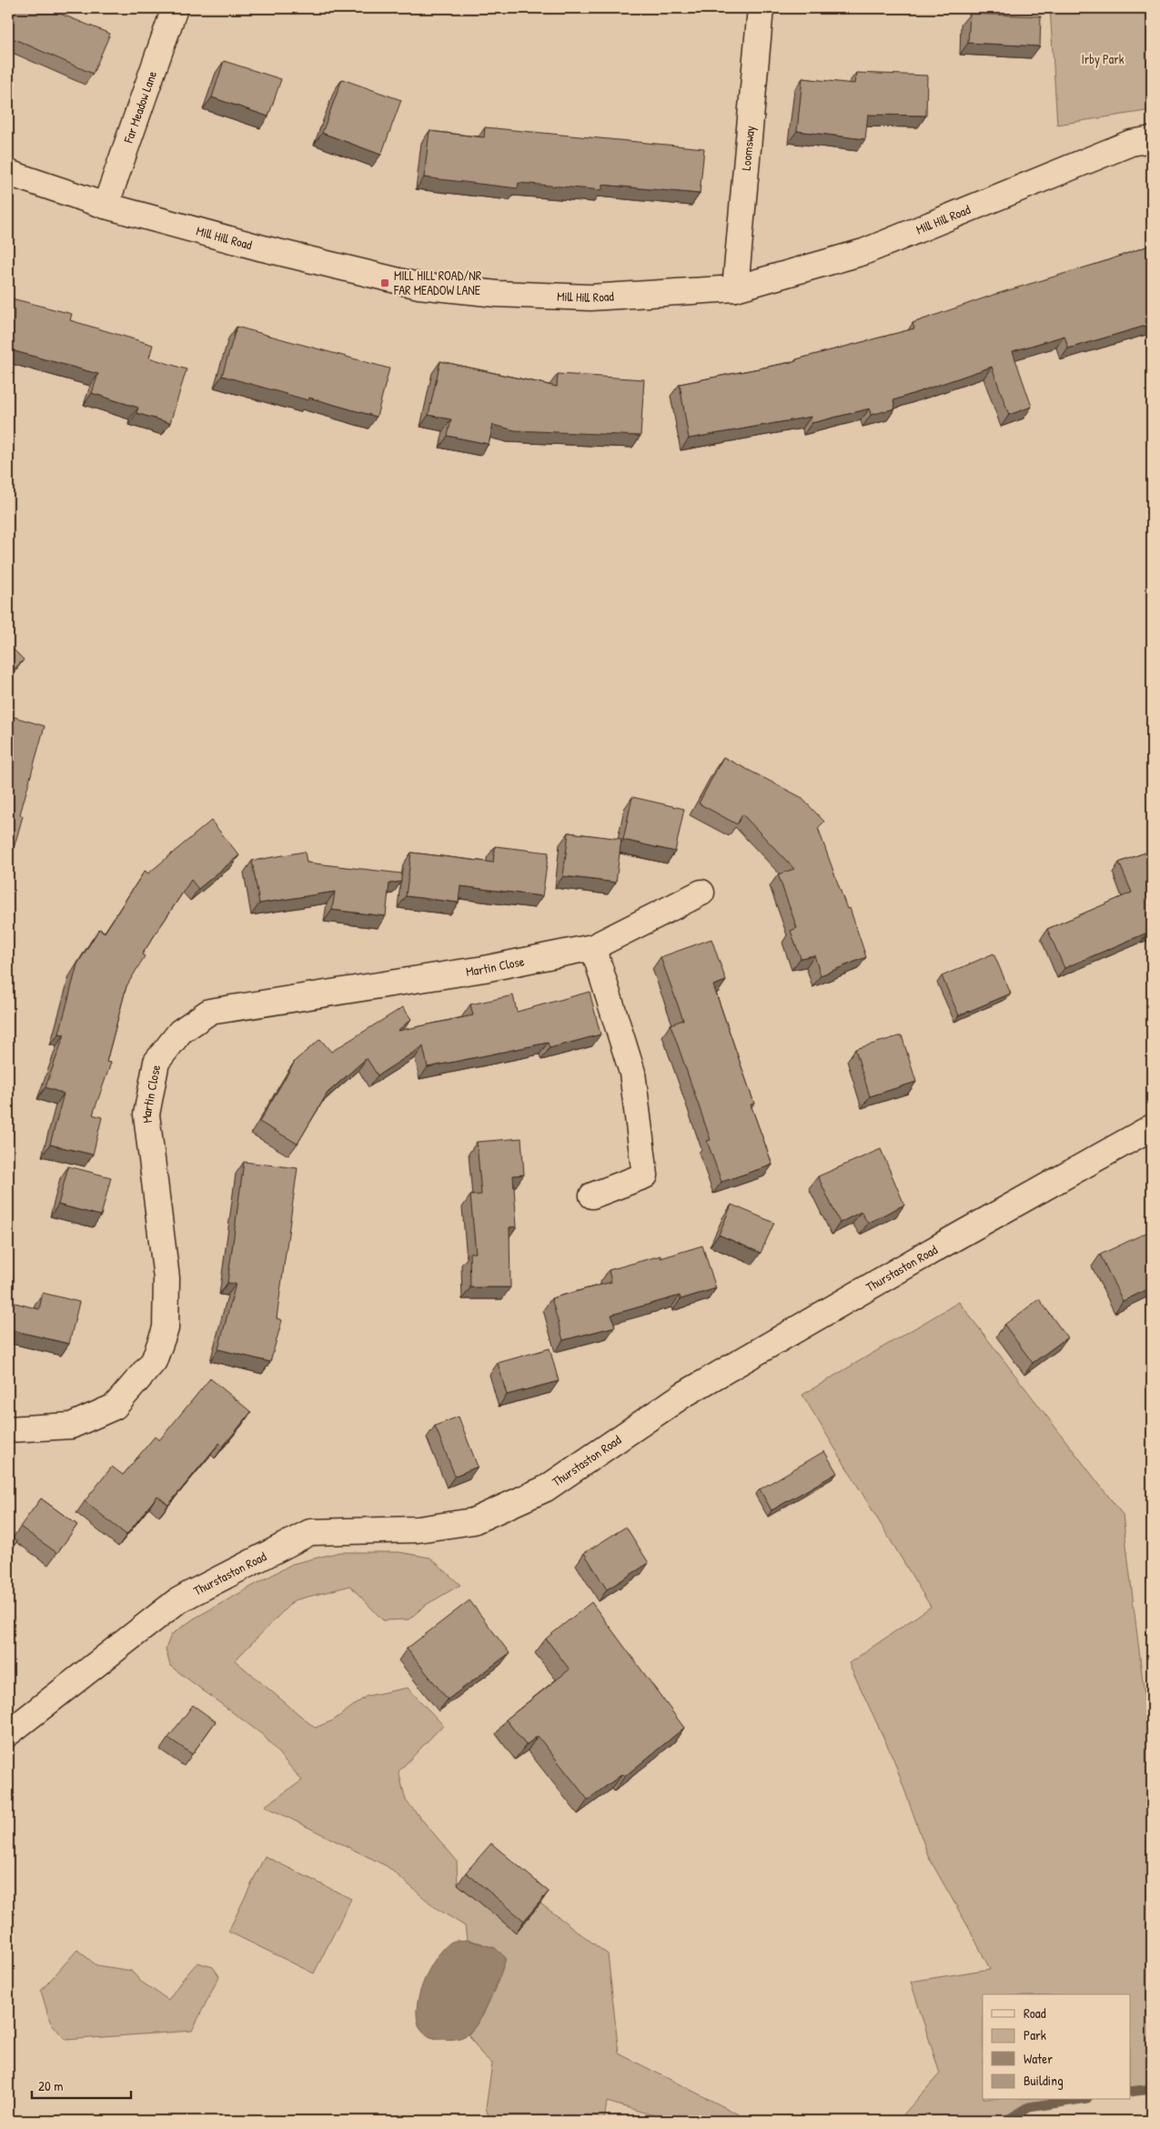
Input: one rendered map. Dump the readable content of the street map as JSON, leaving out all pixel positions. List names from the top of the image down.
{
  "streets": {
    "street": [
      "Far Meadow Lane",
      "Loomsway",
      "Mill Hill Road",
      "Martin Close",
      "Thurstaston Road"
    ]
  },
  "crossings": [
    ["Far Meadow Lane", "Mill Hill Road"],
    ["Loomsway", "Mill Hill Road"]
  ],
  "parks": ["Irby Park"],
  "places": {
    "transit": ["MILL HILL ROAD/NR FAR MEADOW LANE"]
  },
  "legend": [
    "Road",
    "Park",
    "Water",
    "Building"
  ],
  "scale_bar": "20 m"
}
